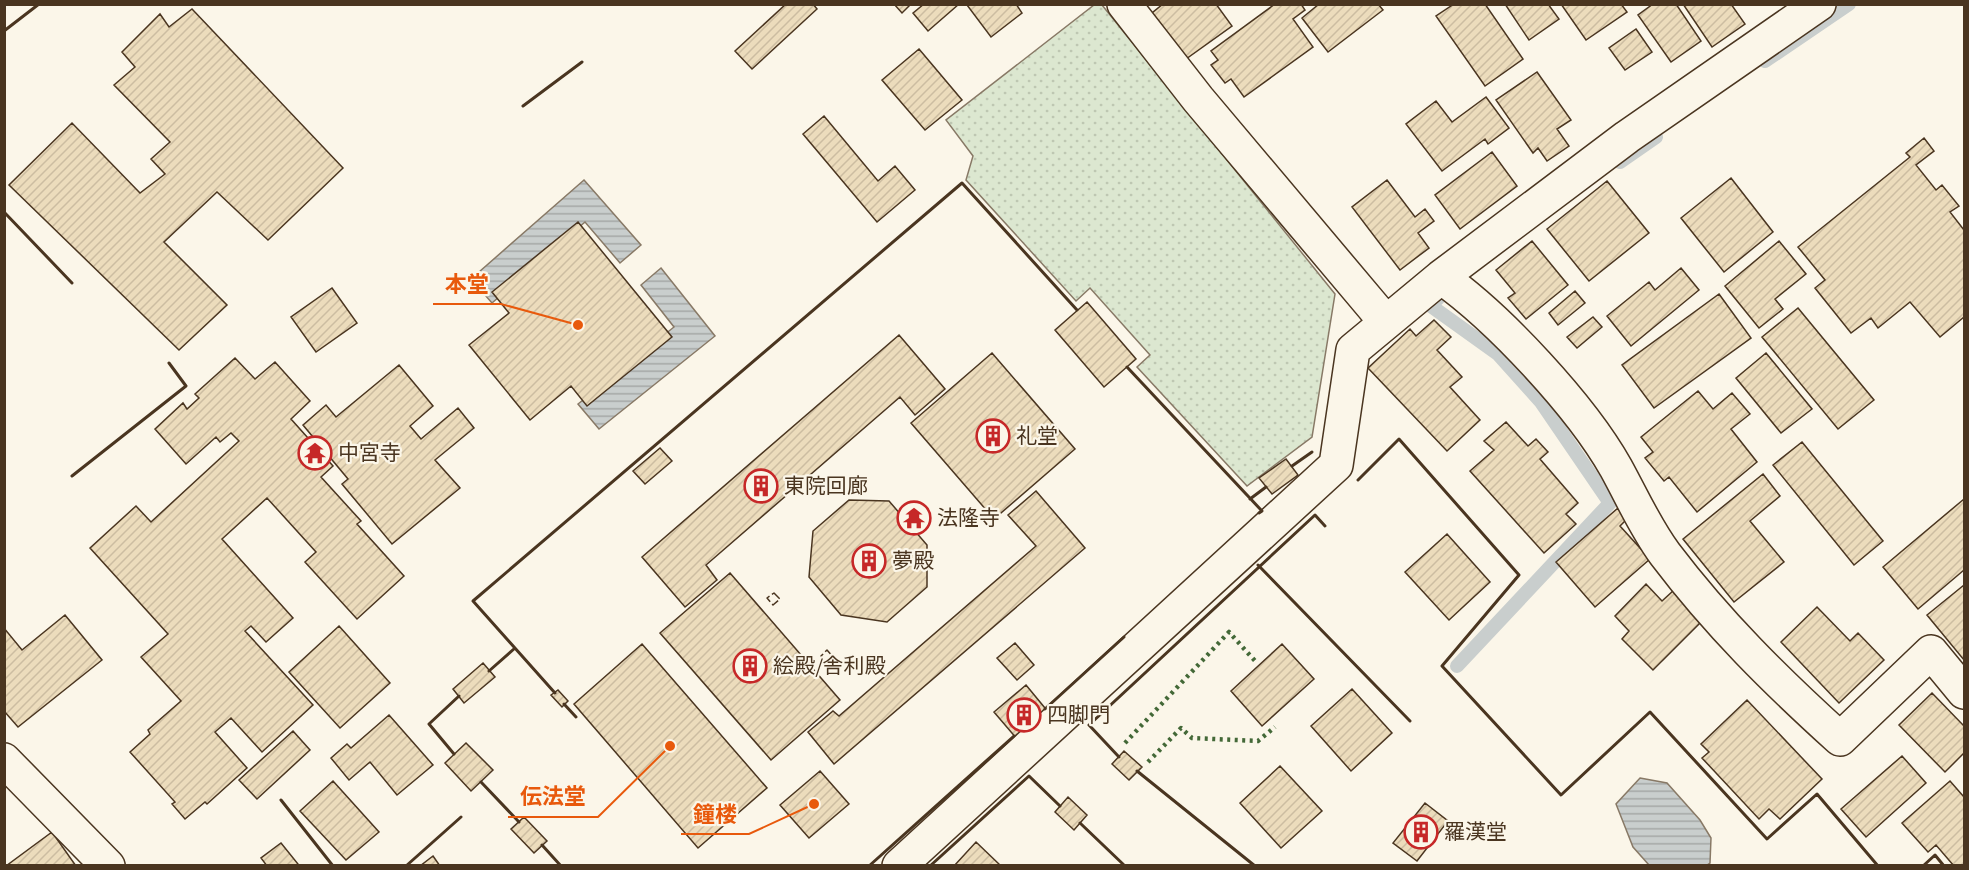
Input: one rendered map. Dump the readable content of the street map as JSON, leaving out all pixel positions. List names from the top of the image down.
{
  "places": {
    "other": ["本堂", "伝法堂", "鐘楼"],
    "building": [
      "礼堂",
      "東院回廊",
      "夢殿",
      "絵殿/舎利殿",
      "四脚門",
      "羅漢堂"
    ],
    "temple": ["中宮寺", "法隆寺"]
  }
}
